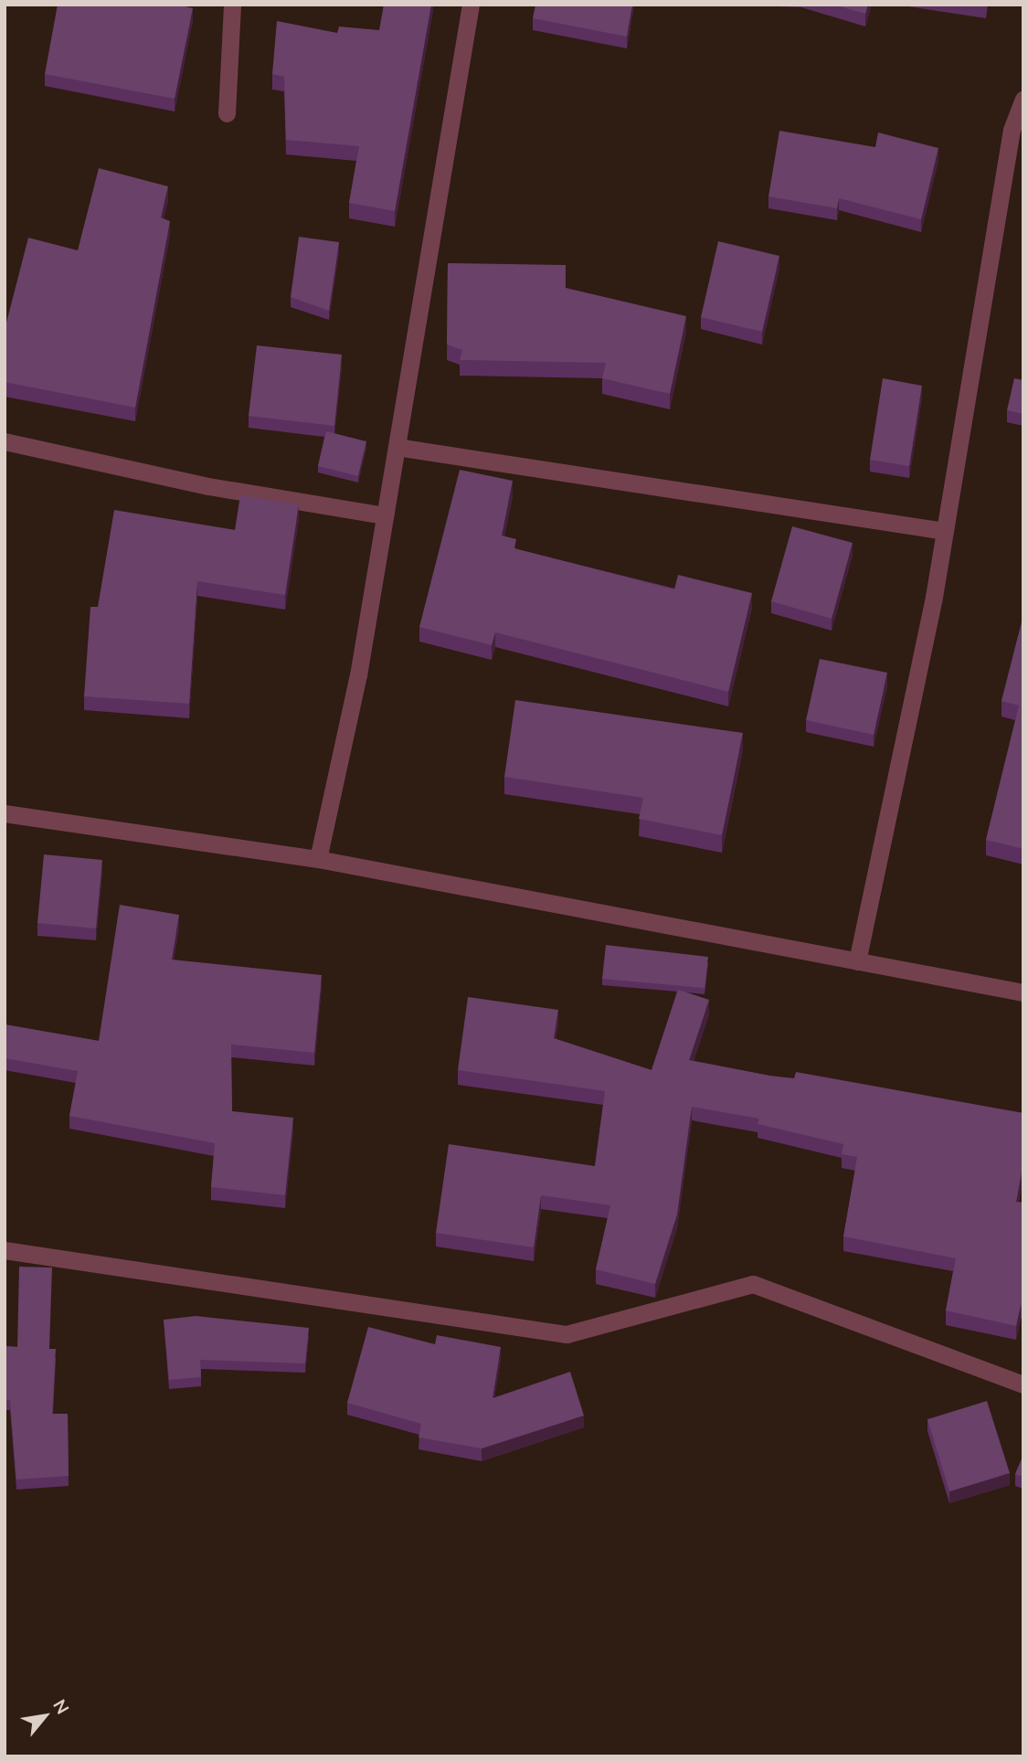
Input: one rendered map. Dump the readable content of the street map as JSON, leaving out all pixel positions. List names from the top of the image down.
{
  "north": "top right"
}
